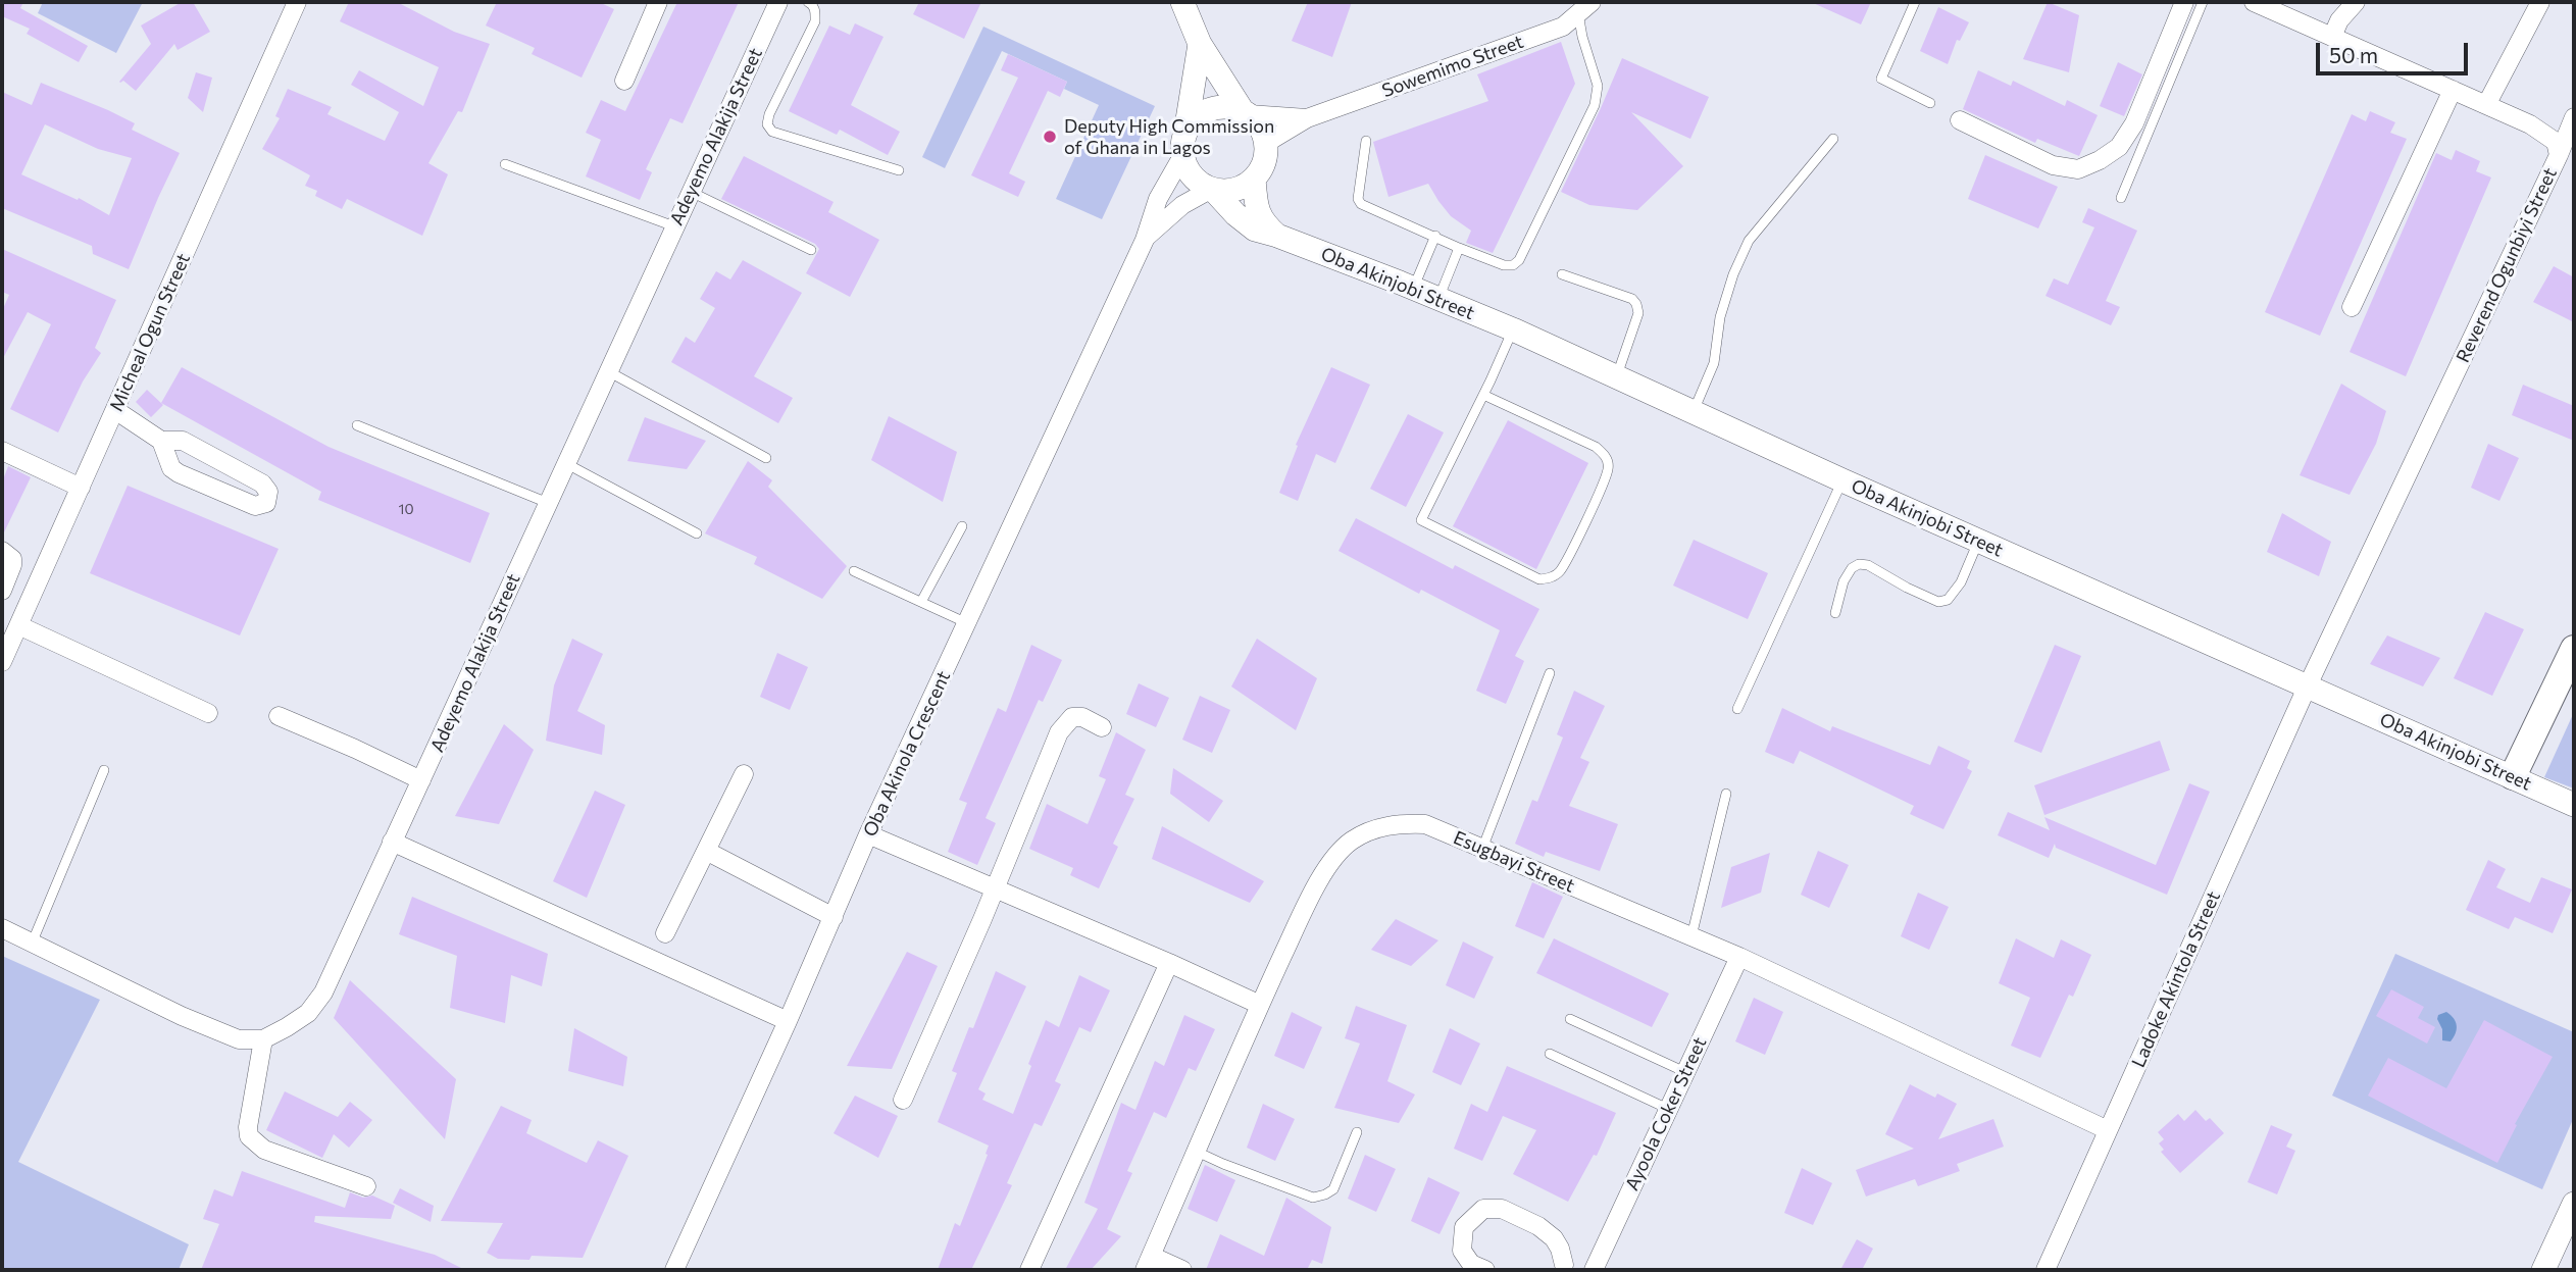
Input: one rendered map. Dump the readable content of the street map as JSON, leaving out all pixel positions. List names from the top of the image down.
{
  "streets": {
    "street": [
      "Sowemimo Street",
      "Adeyemo Alakija Street",
      "Reverend Ogunbiyi Street",
      "Oba Akinjobi Street",
      "Micheal Ogun Street",
      "Oba Akinola Crescent",
      "Esugbayi Street",
      "Ladoke Akintola Street",
      "Ayoola Coker Street"
    ]
  },
  "crossings": [
    ["Sowemimo Street", "Oba Akinjobi Street"],
    ["Sowemimo Street", "Oba Akinola Crescent"],
    ["Reverend Ogunbiyi Street", "Oba Akinjobi Street"],
    ["Reverend Ogunbiyi Street", "Ladoke Akintola Street"],
    ["Oba Akinjobi Street", "Oba Akinola Crescent"],
    ["Oba Akinjobi Street", "Ladoke Akintola Street"],
    ["Esugbayi Street", "Ladoke Akintola Street"],
    ["Esugbayi Street", "Ayoola Coker Street"]
  ],
  "places": ["Deputy High Commission of Ghana in Lagos"],
  "house_numbers": ["10"],
  "scale_bar": "50 m"
}
